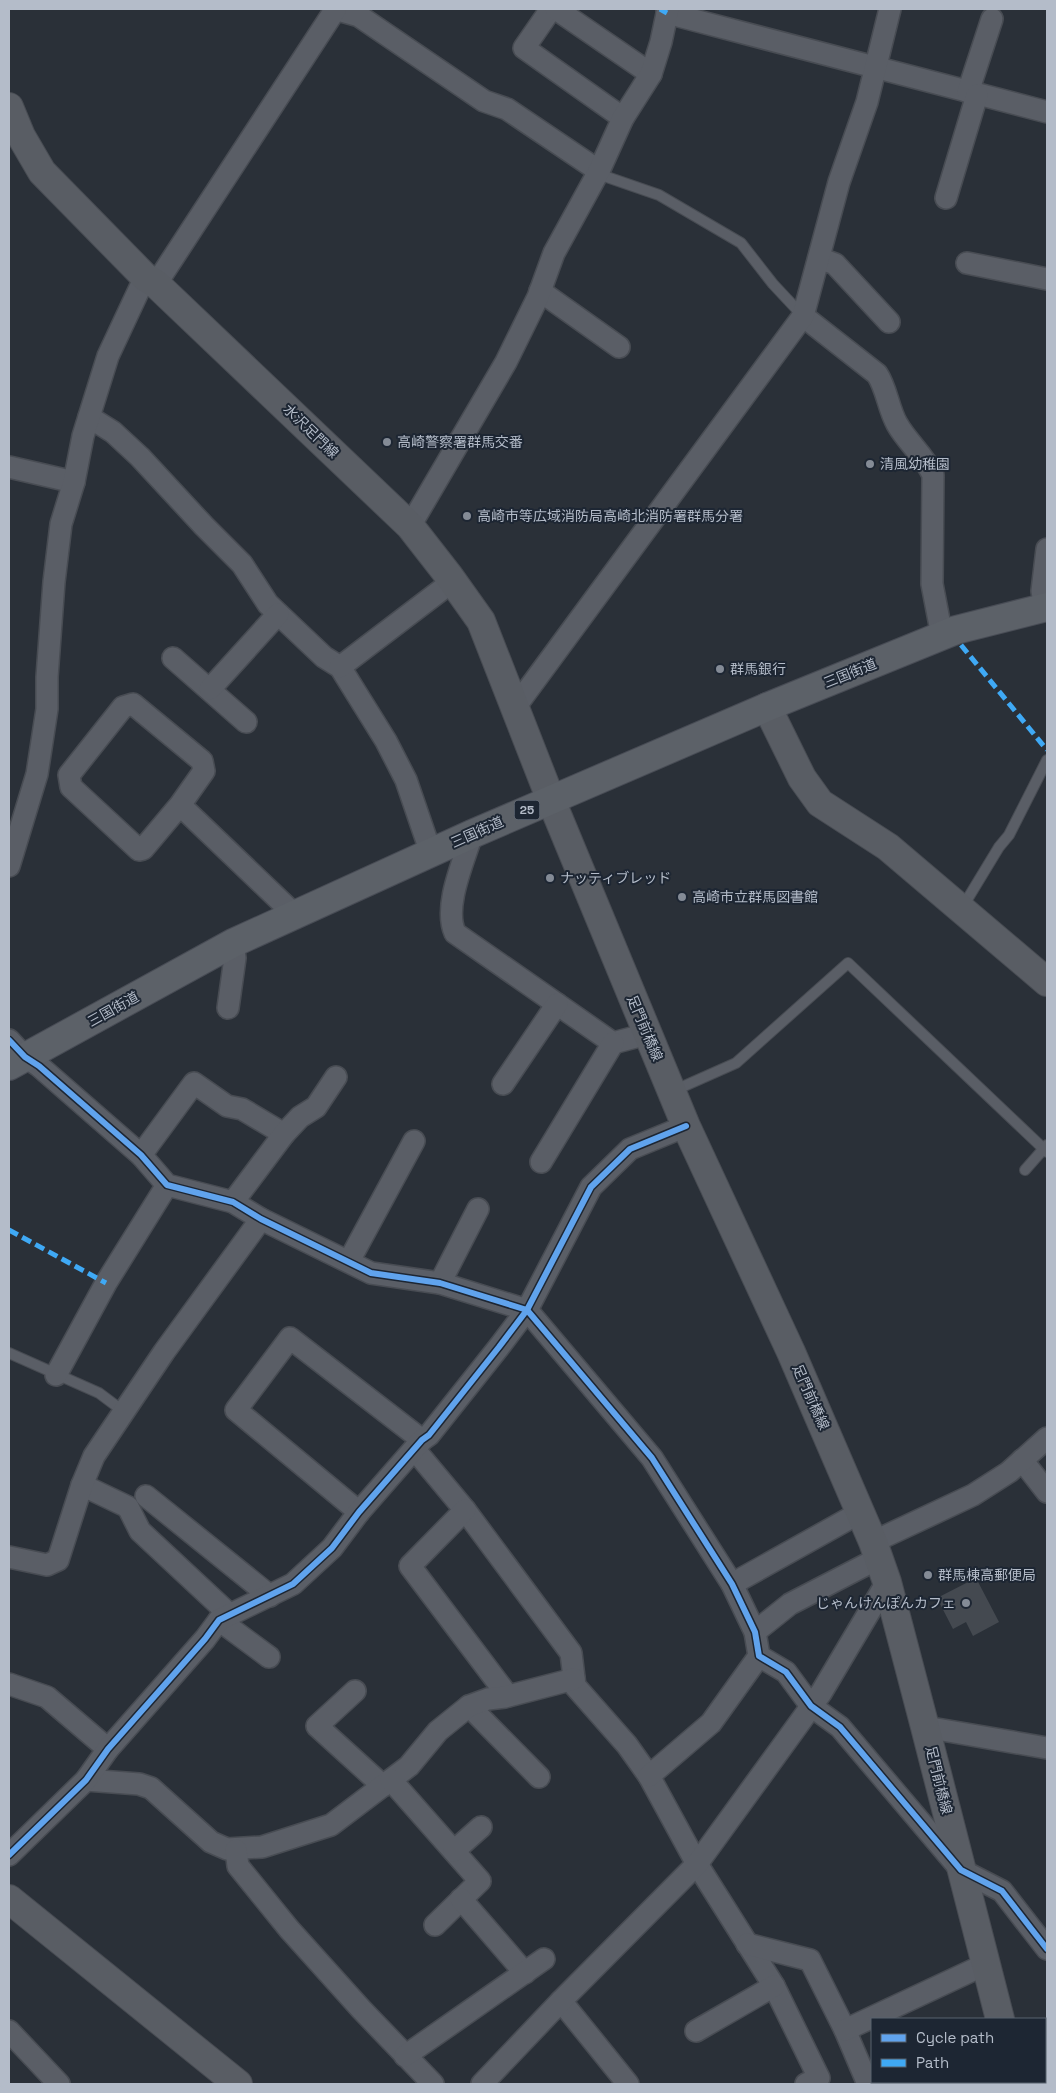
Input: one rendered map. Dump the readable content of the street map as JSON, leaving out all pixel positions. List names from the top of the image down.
{
  "streets": {
    "main road": [
      "水沢足門線",
      "三国街道",
      "25",
      "足門前橋線"
    ]
  },
  "crossings": [
    ["水沢足門線", "三国街道"],
    ["水沢足門線", "足門前橋線"],
    ["三国街道", "足門前橋線"]
  ],
  "places": [
    "高崎警察署群馬交番",
    "清風幼稚園",
    "高崎市等広域消防局高崎北消防署群馬分署",
    "群馬銀行",
    "ナッティブレッド",
    "高崎市立群馬図書館",
    "群馬棟高郵便局",
    "じゃんけんぽんカフェ"
  ],
  "legend": ["Cycle path", "Path"]
}
